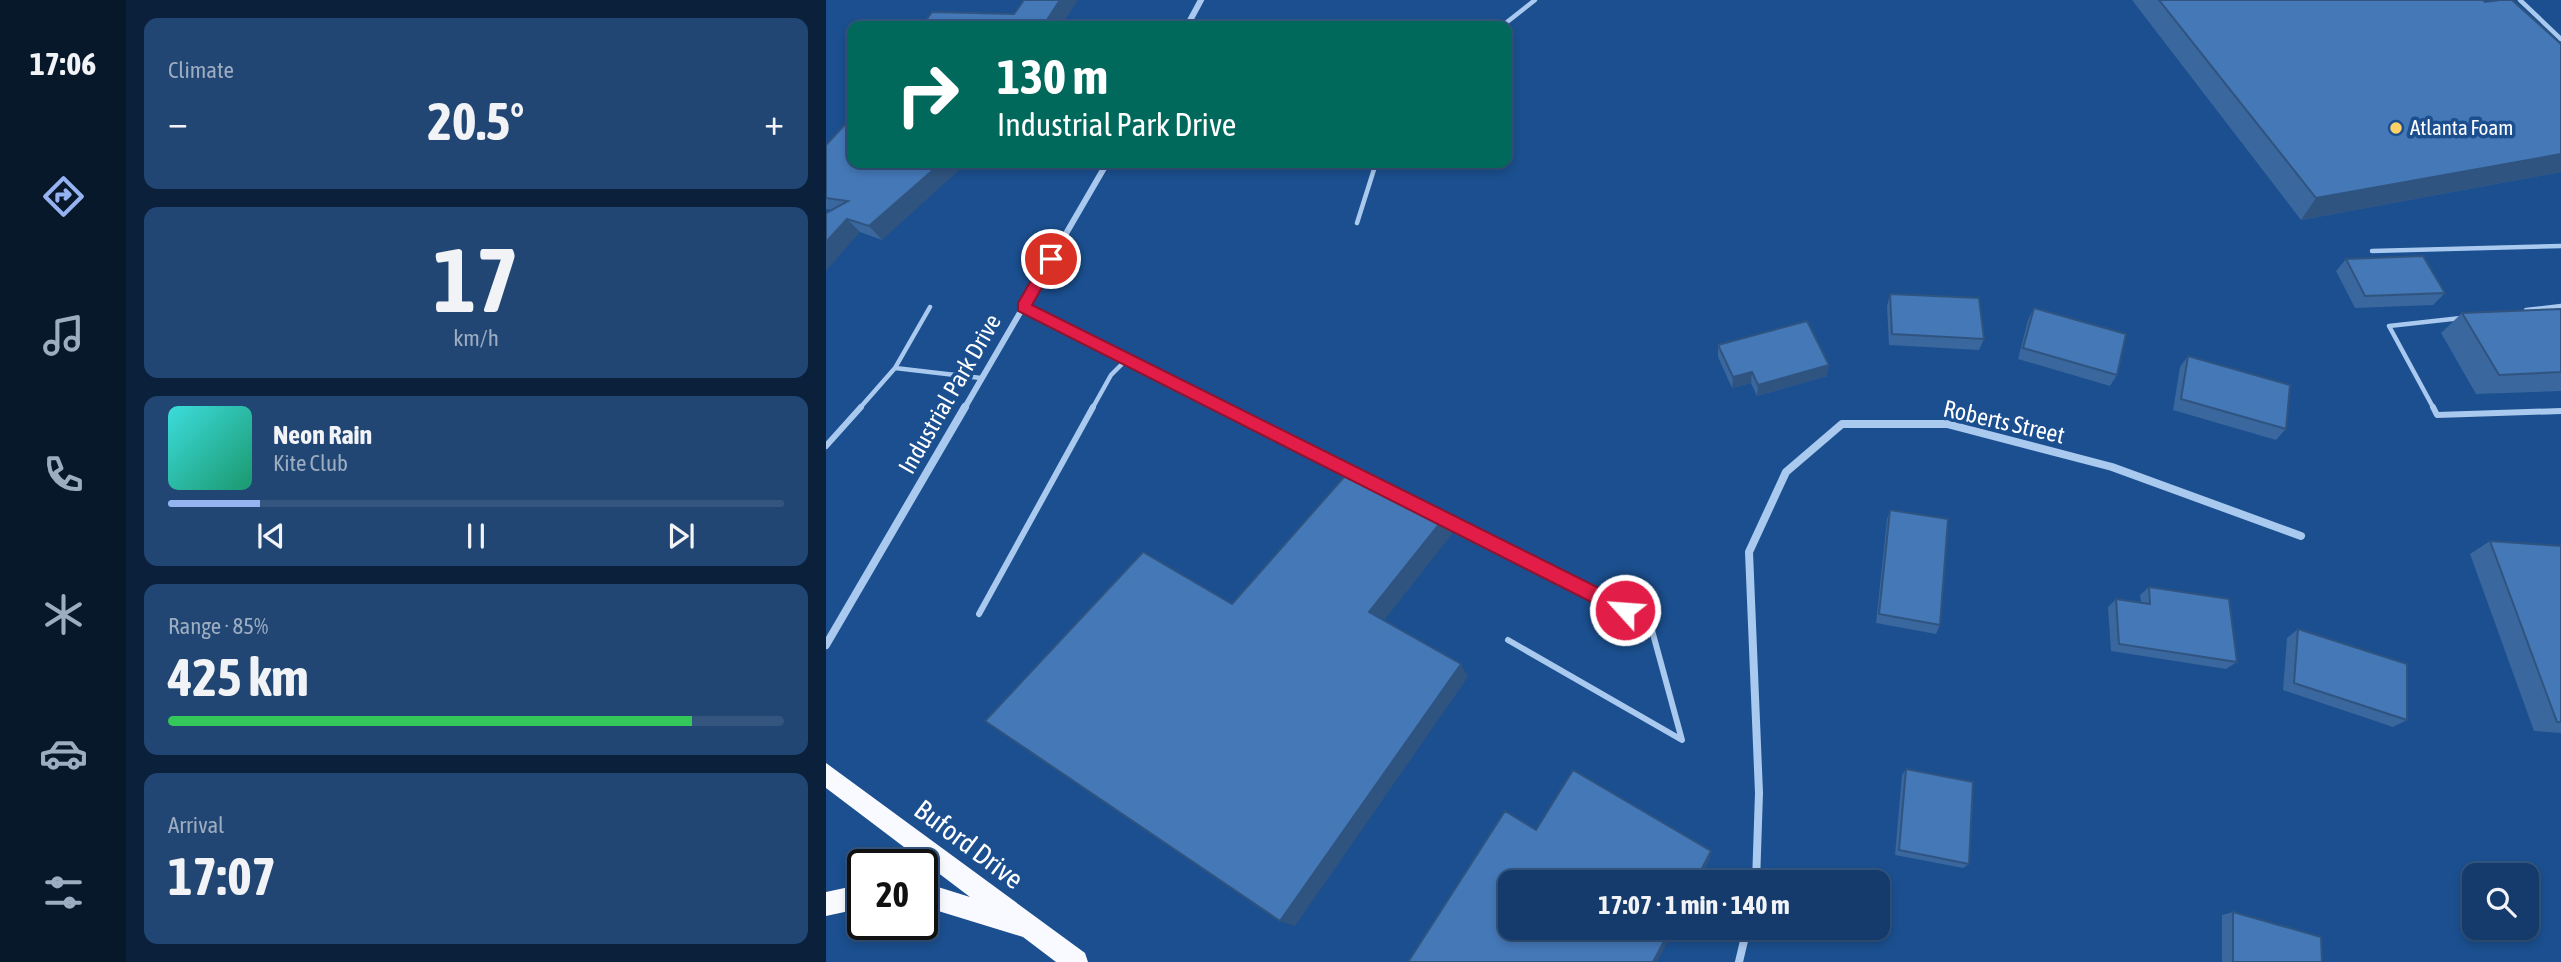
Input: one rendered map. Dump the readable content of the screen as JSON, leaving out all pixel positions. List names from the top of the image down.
{
  "streets": {
    "highway": ["Buford Drive"],
    "street": ["Industrial Park Drive", "Roberts Street"]
  },
  "places": ["Atlanta Foam"],
  "page": {
    "tabs": "17:06",
    "tile": [
      "Climate",
      ["17", "km/h"],
      ["Range · 85%", "425 km"],
      ["Arrival", "17:07"]
    ],
    "turn": ["130 m", "Industrial Park Drive"],
    "heat": ["−", "20.5°", "+"],
    "song": ["Neon Rain", "Kite Club"],
    "limit": "20",
    "trip": "17:07 · 1 min · 140 m"
  }
}
